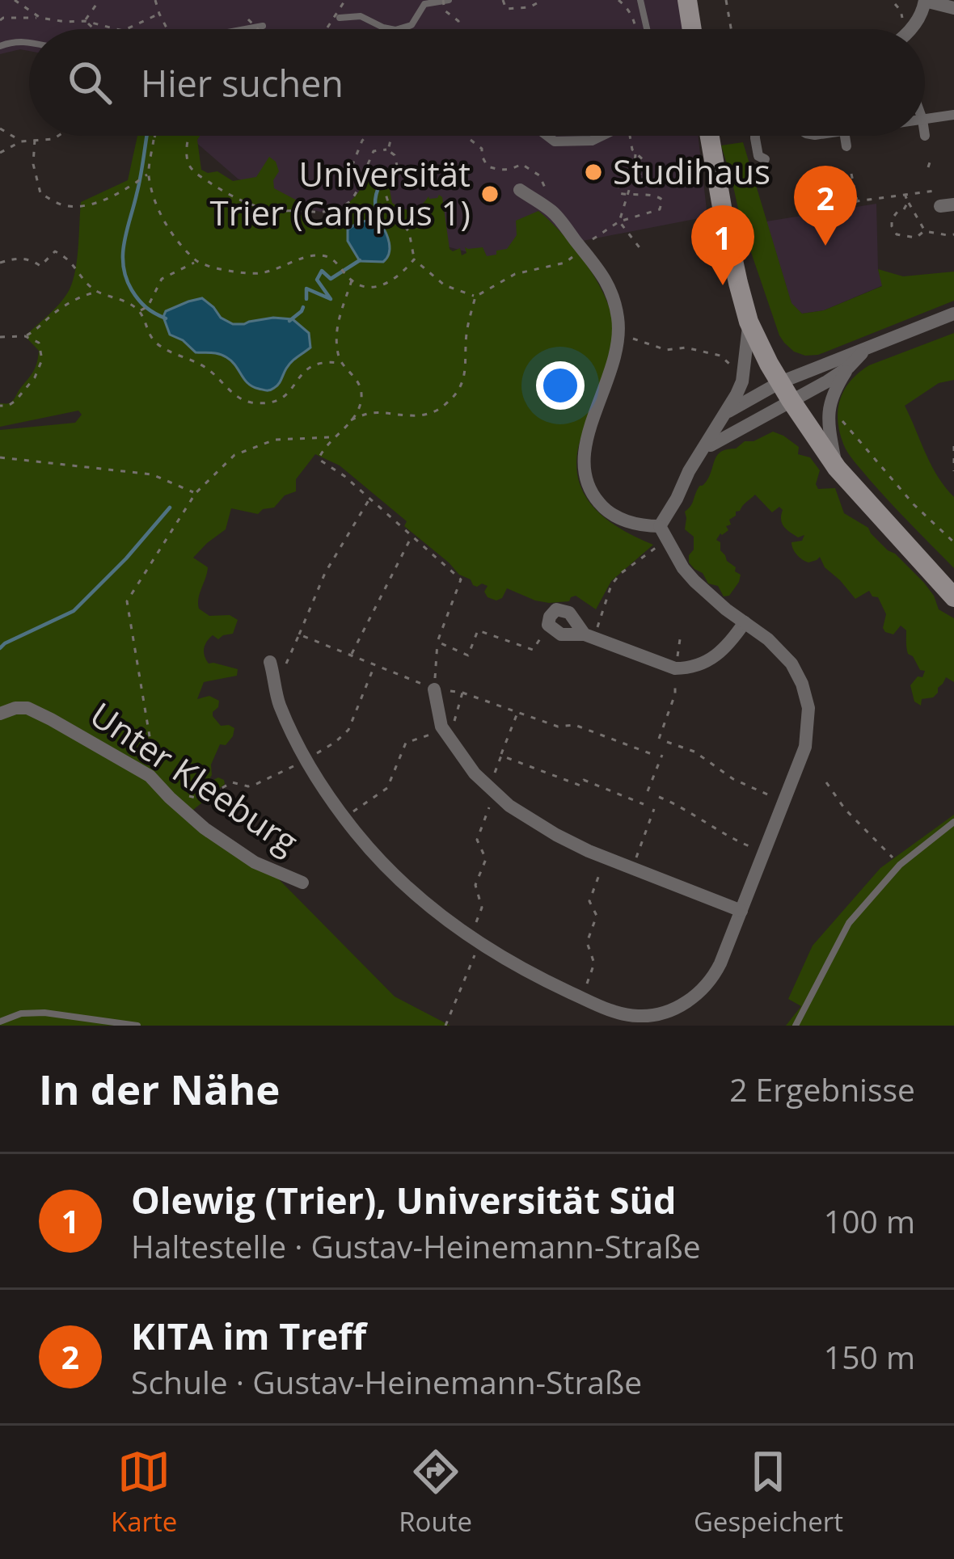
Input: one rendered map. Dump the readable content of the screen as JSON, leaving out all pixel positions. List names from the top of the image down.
{
  "streets": {
    "street": ["Unter Kleeburg"]
  },
  "places": ["Studihaus", "Universität Trier (Campus 1)"],
  "page": {
    "search": "Hier suchen",
    "pins": ["2", "1"],
    "heading": ["In der Nähe", "2 Ergebnisse"],
    "list": [
      {
        "mark": "1",
        "name": "Olewig (Trier), Universität Süd",
        "note": "Haltestelle · Gustav-Heinemann-Straße",
        "value": "100 m"
      },
      {
        "mark": "2",
        "name": "KITA im Treff",
        "note": "Schule · Gustav-Heinemann-Straße",
        "value": "150 m"
      }
    ],
    "nav": ["Karte", "Route", "Gespeichert"]
  }
}
